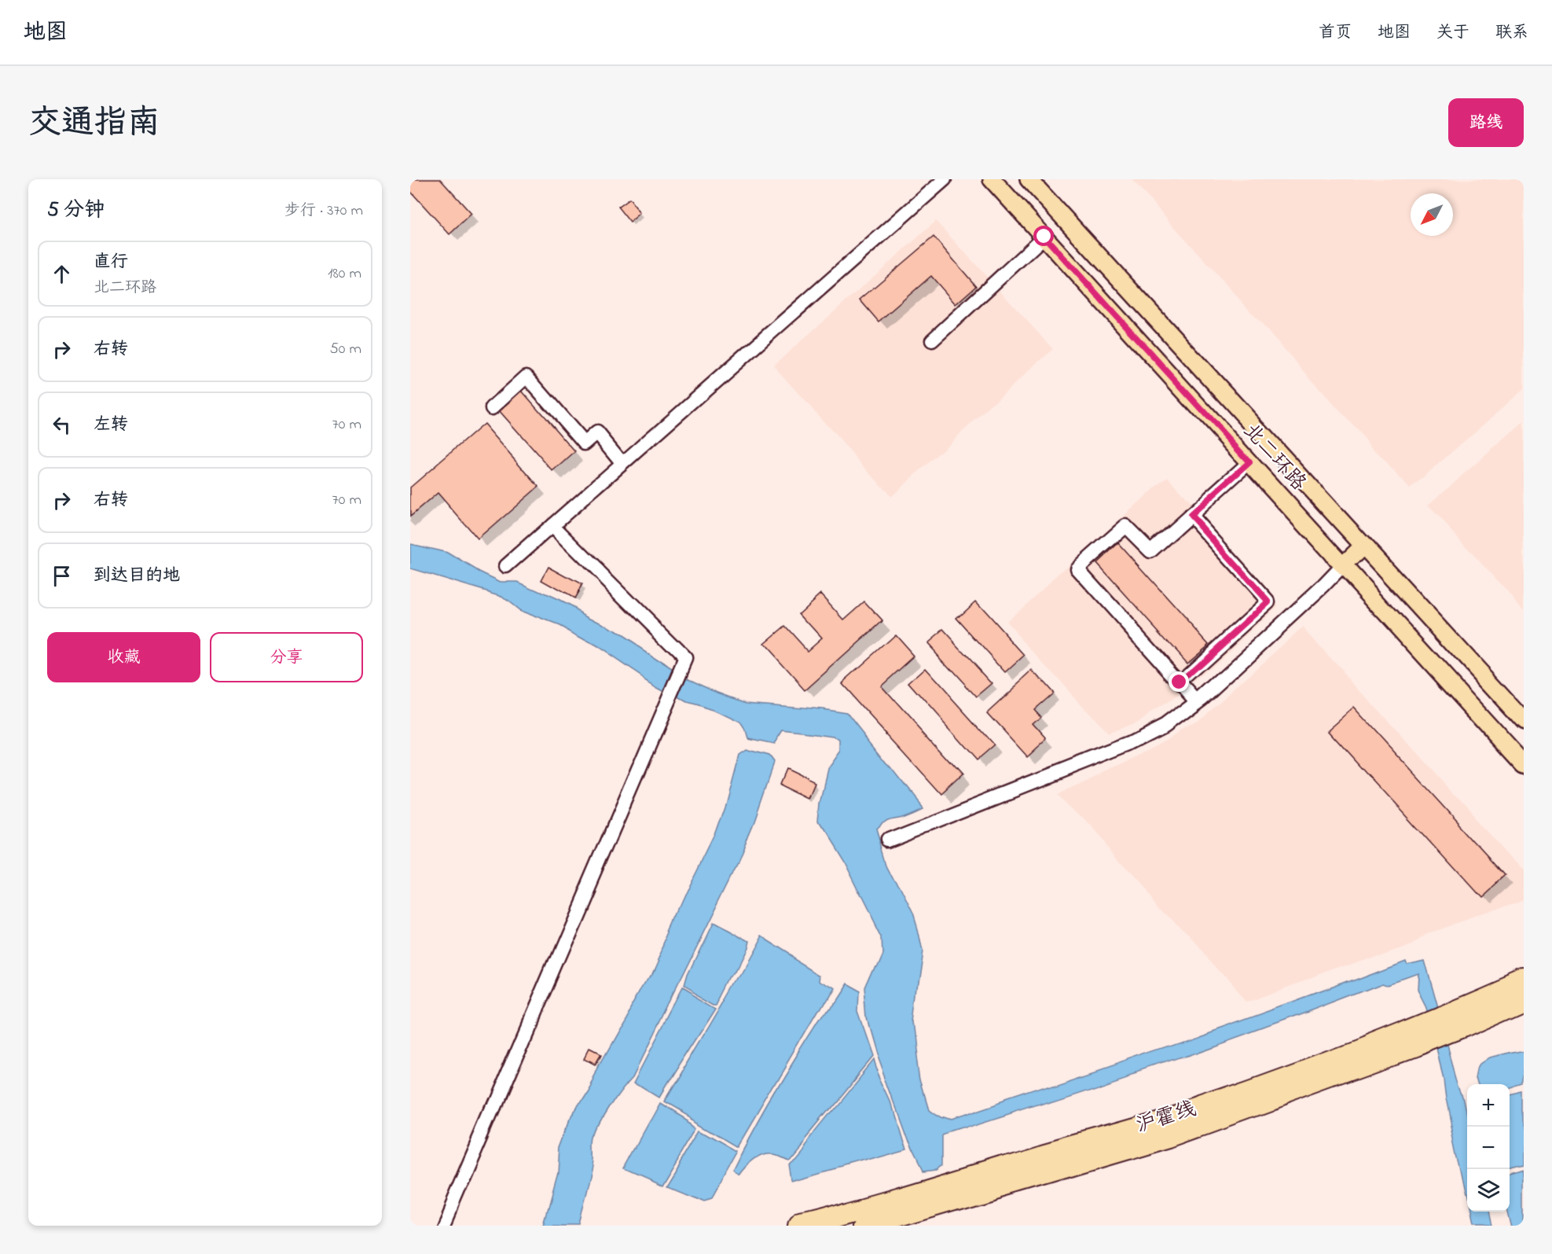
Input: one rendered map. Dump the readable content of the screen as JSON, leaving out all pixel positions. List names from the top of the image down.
{
  "streets": {
    "highway": ["沪霍线"],
    "main road": ["北二环路"]
  },
  "north": "bottom left",
  "page": {
    "header": "地图",
    "nav": [
      "首页",
      "地图",
      "关于",
      "联系"
    ],
    "title": "交通指南",
    "buttons": [
      "路线",
      ["收藏", "分享"]
    ],
    "heading": ["5 分钟", "步行 · 370 m"],
    "list": [
      ["直行", "北二环路", "180 m"],
      ["右转", "50 m"],
      ["左转", "70 m"],
      ["右转", "70 m"],
      "到达目的地"
    ],
    "map_buttons": ["+", "−"]
  }
}
